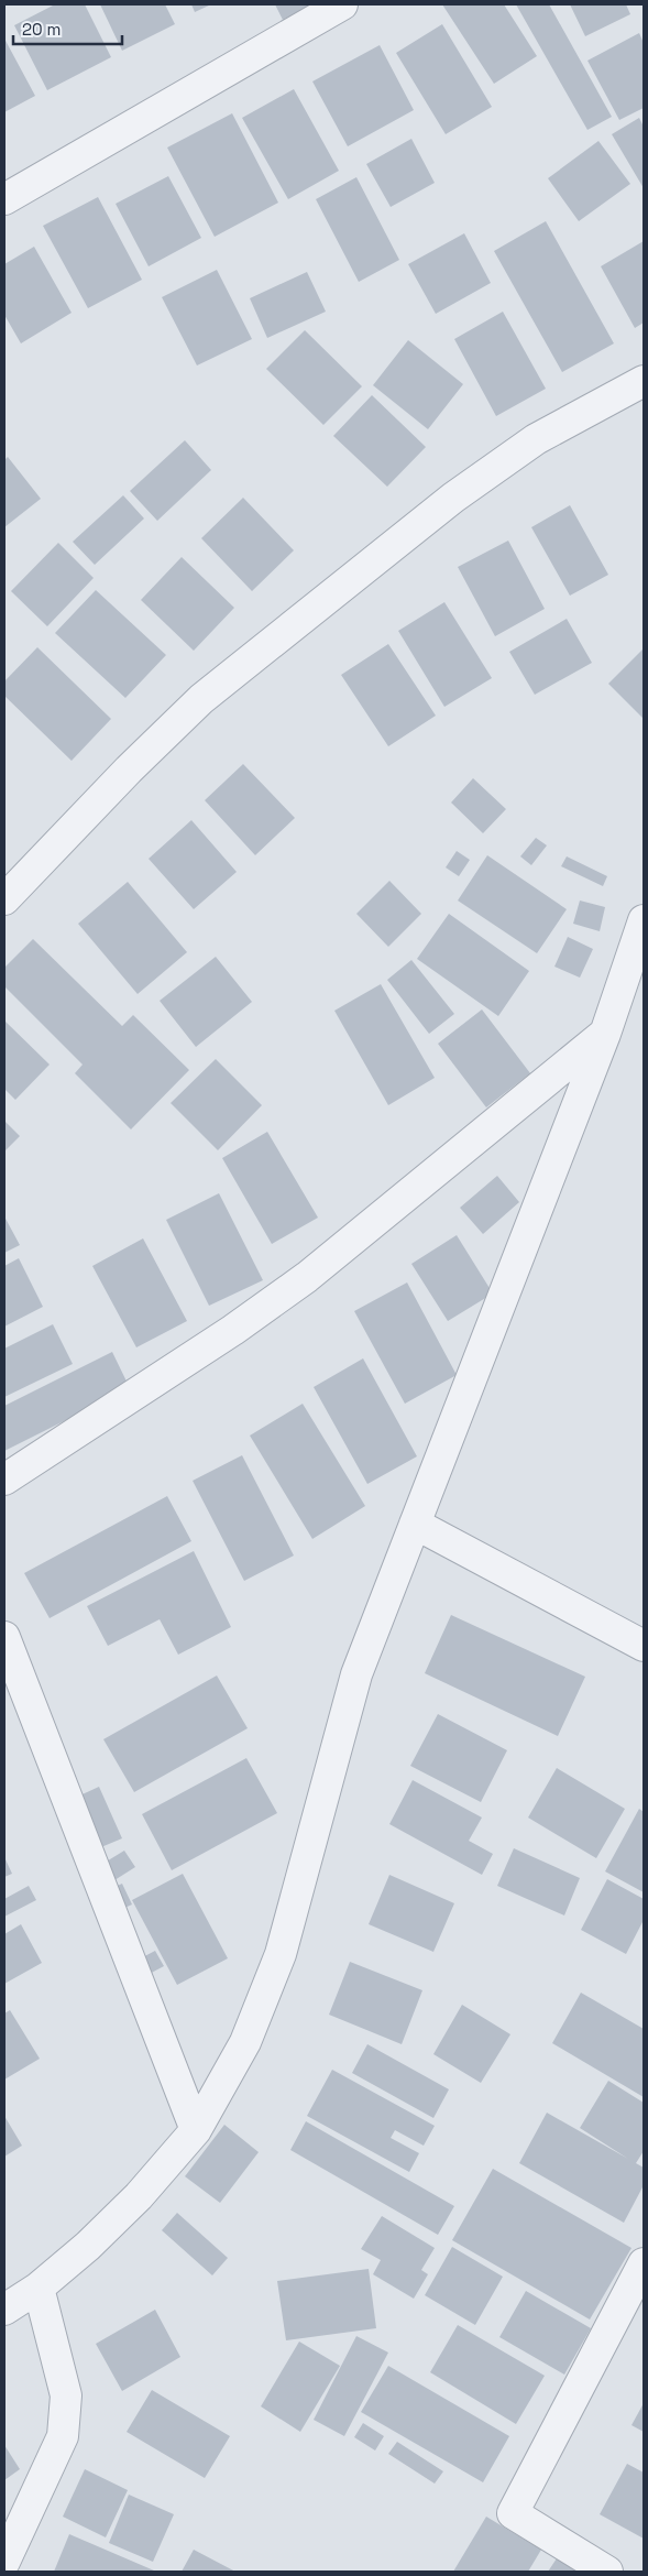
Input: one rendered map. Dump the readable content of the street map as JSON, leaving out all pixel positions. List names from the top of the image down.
{
  "scale_bar": "20 m"
}
